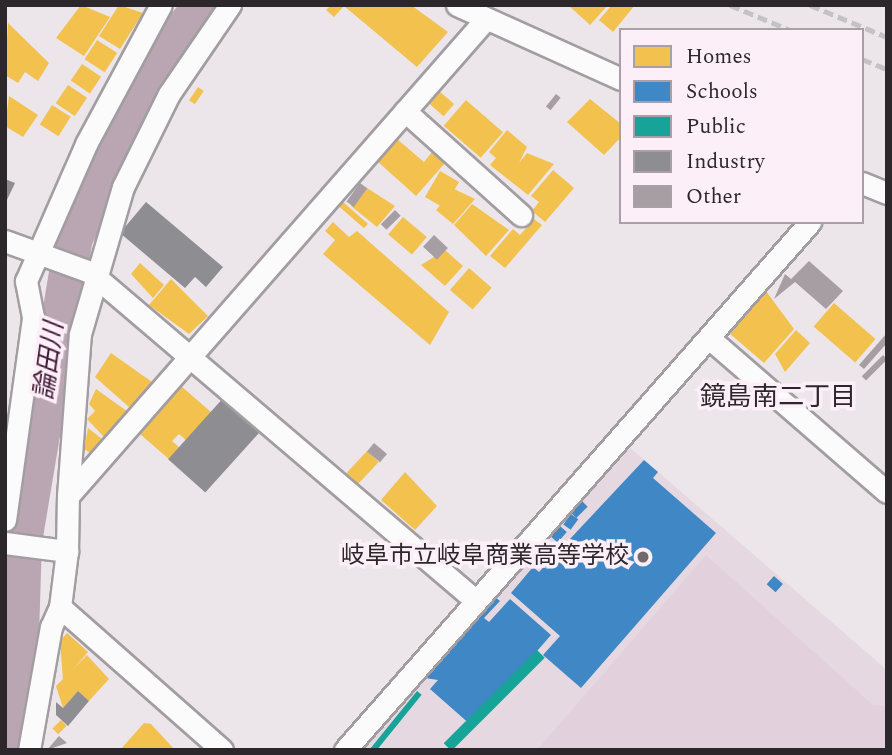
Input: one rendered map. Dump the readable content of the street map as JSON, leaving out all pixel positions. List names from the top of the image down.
{
  "districts": ["鏡島南二丁目"],
  "water": ["論田川"],
  "places": ["岐阜市立岐阜商業高等学校"],
  "legend": [
    "Homes",
    "Schools",
    "Public",
    "Industry",
    "Other"
  ]
}
